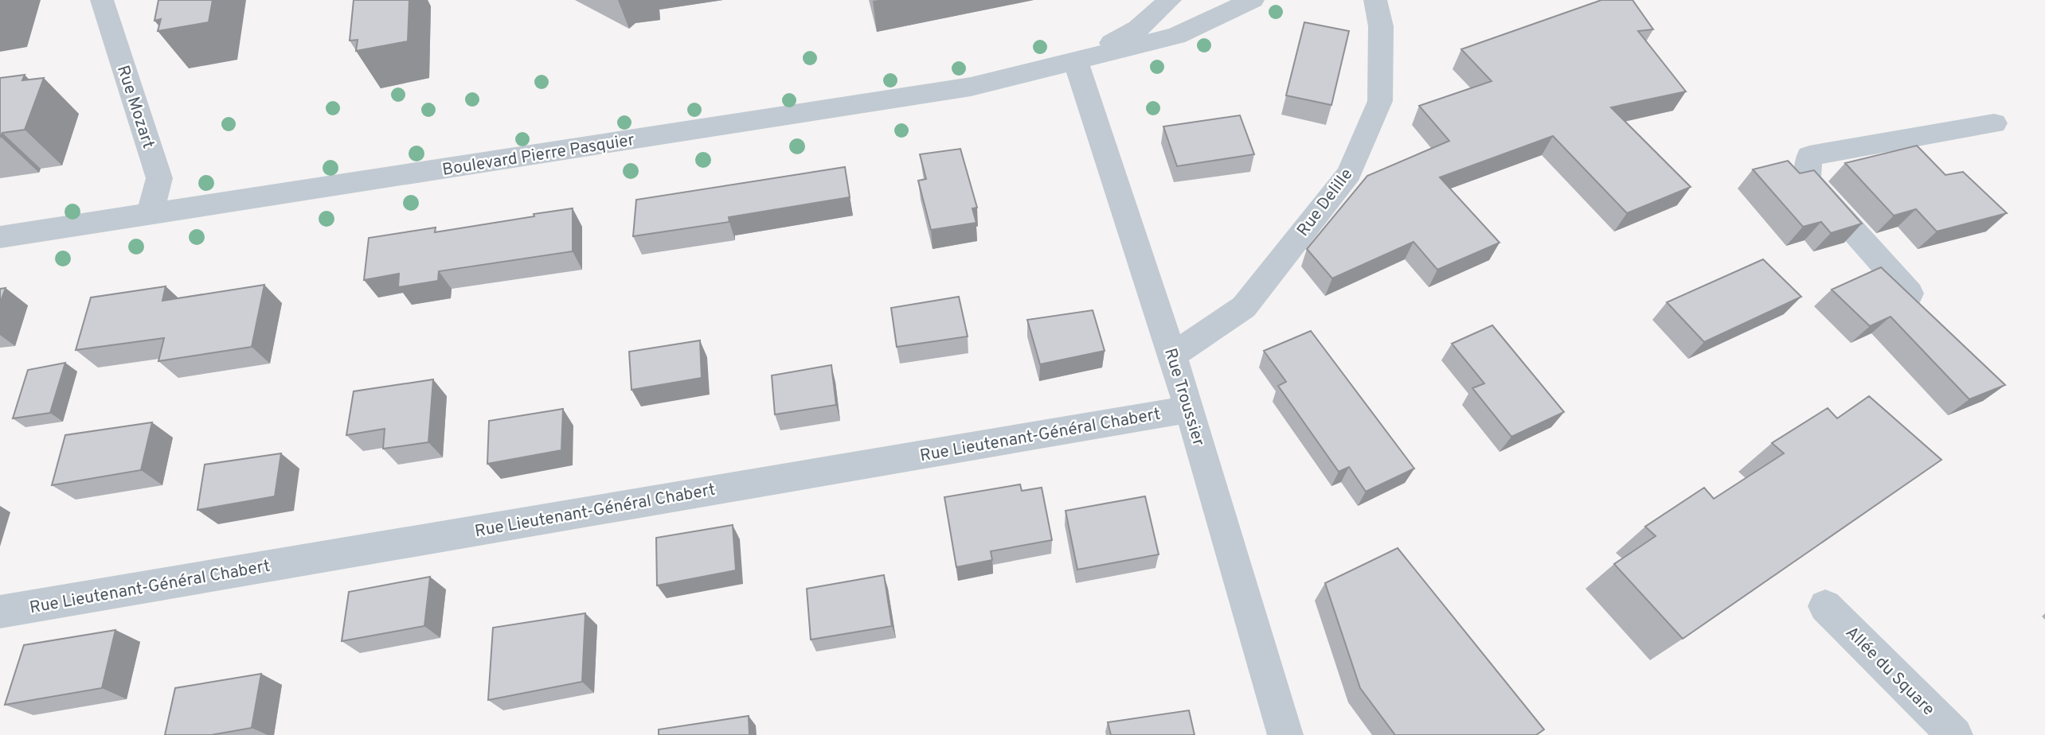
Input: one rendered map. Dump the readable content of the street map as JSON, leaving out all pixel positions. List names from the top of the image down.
{
  "streets": {
    "street": [
      "Rue Mozart",
      "Boulevard Pierre Pasquier",
      "Rue Delille",
      "Rue Troussier",
      "Rue Lieutenant-Général Chabert",
      "Allée du Square"
    ]
  },
  "crossings": [
    ["Rue Mozart", "Boulevard Pierre Pasquier"],
    ["Boulevard Pierre Pasquier", "Rue Troussier"],
    ["Rue Delille", "Rue Troussier"],
    ["Rue Troussier", "Rue Lieutenant-Général Chabert"]
  ]
}
